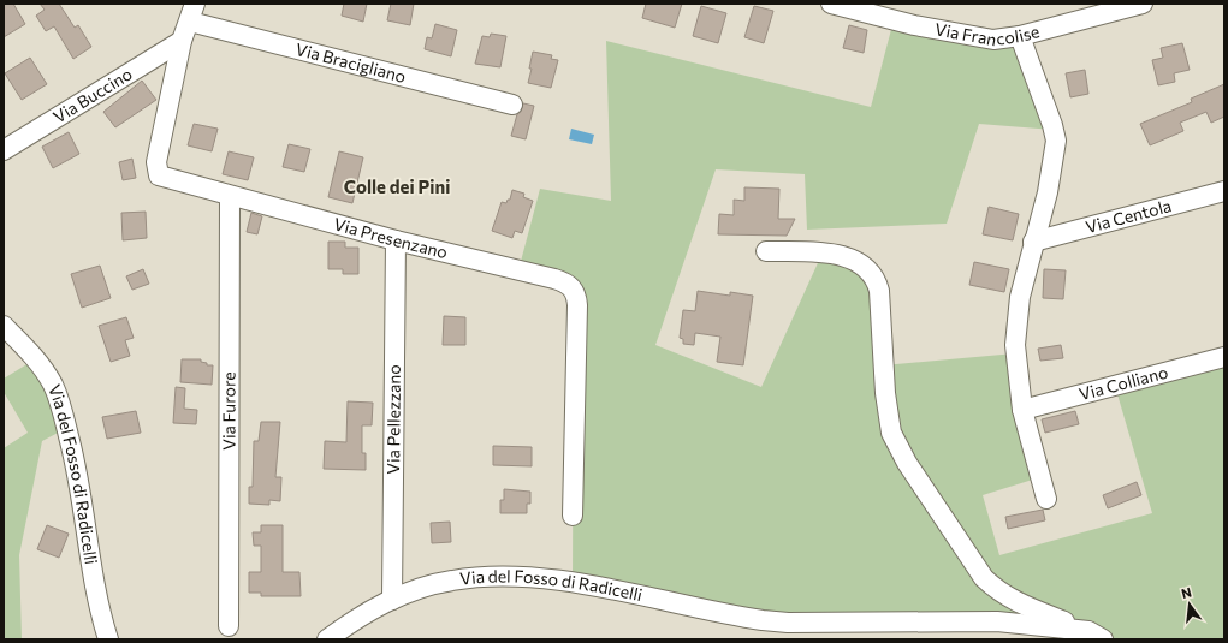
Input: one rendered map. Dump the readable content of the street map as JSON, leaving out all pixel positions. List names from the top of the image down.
{
  "streets": {
    "street": [
      "Via Francolise",
      "Via Bracigliano",
      "Via Buccino",
      "Via Centola",
      "Via Presenzano",
      "Via Colliano",
      "Via Furore",
      "Via Pellezzano",
      "Via del Fosso di Radicelli"
    ]
  },
  "crossings": [
    ["Via Bracigliano", "Via Presenzano"],
    ["Via Buccino", "Via Presenzano"],
    ["Via Presenzano", "Via Furore"],
    ["Via Presenzano", "Via Pellezzano"],
    ["Via Pellezzano", "Via del Fosso di Radicelli"]
  ],
  "districts": ["Colle dei Pini"],
  "north": "top"
}
